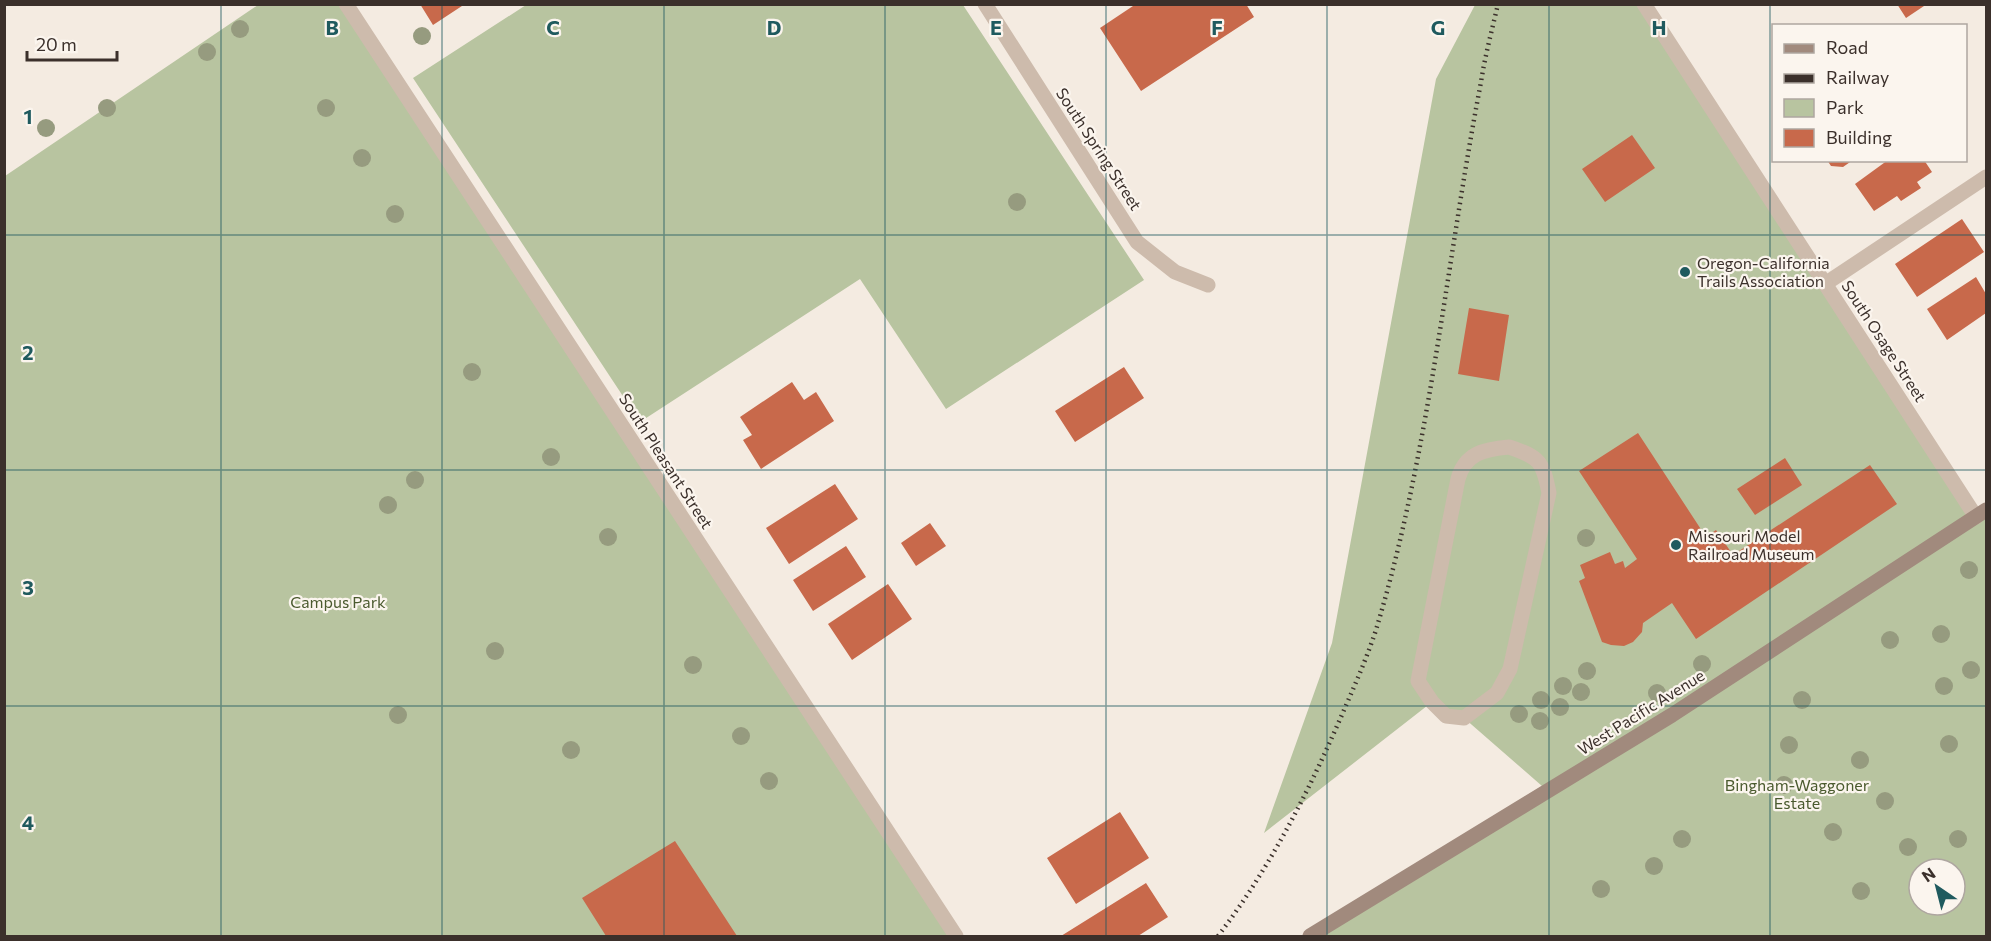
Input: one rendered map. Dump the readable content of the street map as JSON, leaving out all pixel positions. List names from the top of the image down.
{
  "streets": {
    "street": [
      "South Spring Street",
      "South Osage Street",
      "South Pleasant Street",
      "West Pacific Avenue"
    ]
  },
  "crossings": [
    ["South Osage Street", "West Pacific Avenue"]
  ],
  "parks": ["Campus Park", "Bingham-Waggoner Estate"],
  "places": ["Oregon-California Trails Association", "Missouri Model Railroad Museum"],
  "legend": [
    "Road",
    "Railway",
    "Park",
    "Building"
  ],
  "scale_bar": "20 m",
  "north": "top left",
  "grid": {
    "columns": [
      "B",
      "C",
      "D",
      "E",
      "F",
      "G",
      "H"
    ],
    "rows": [
      "1",
      "2",
      "3",
      "4"
    ]
  }
}
